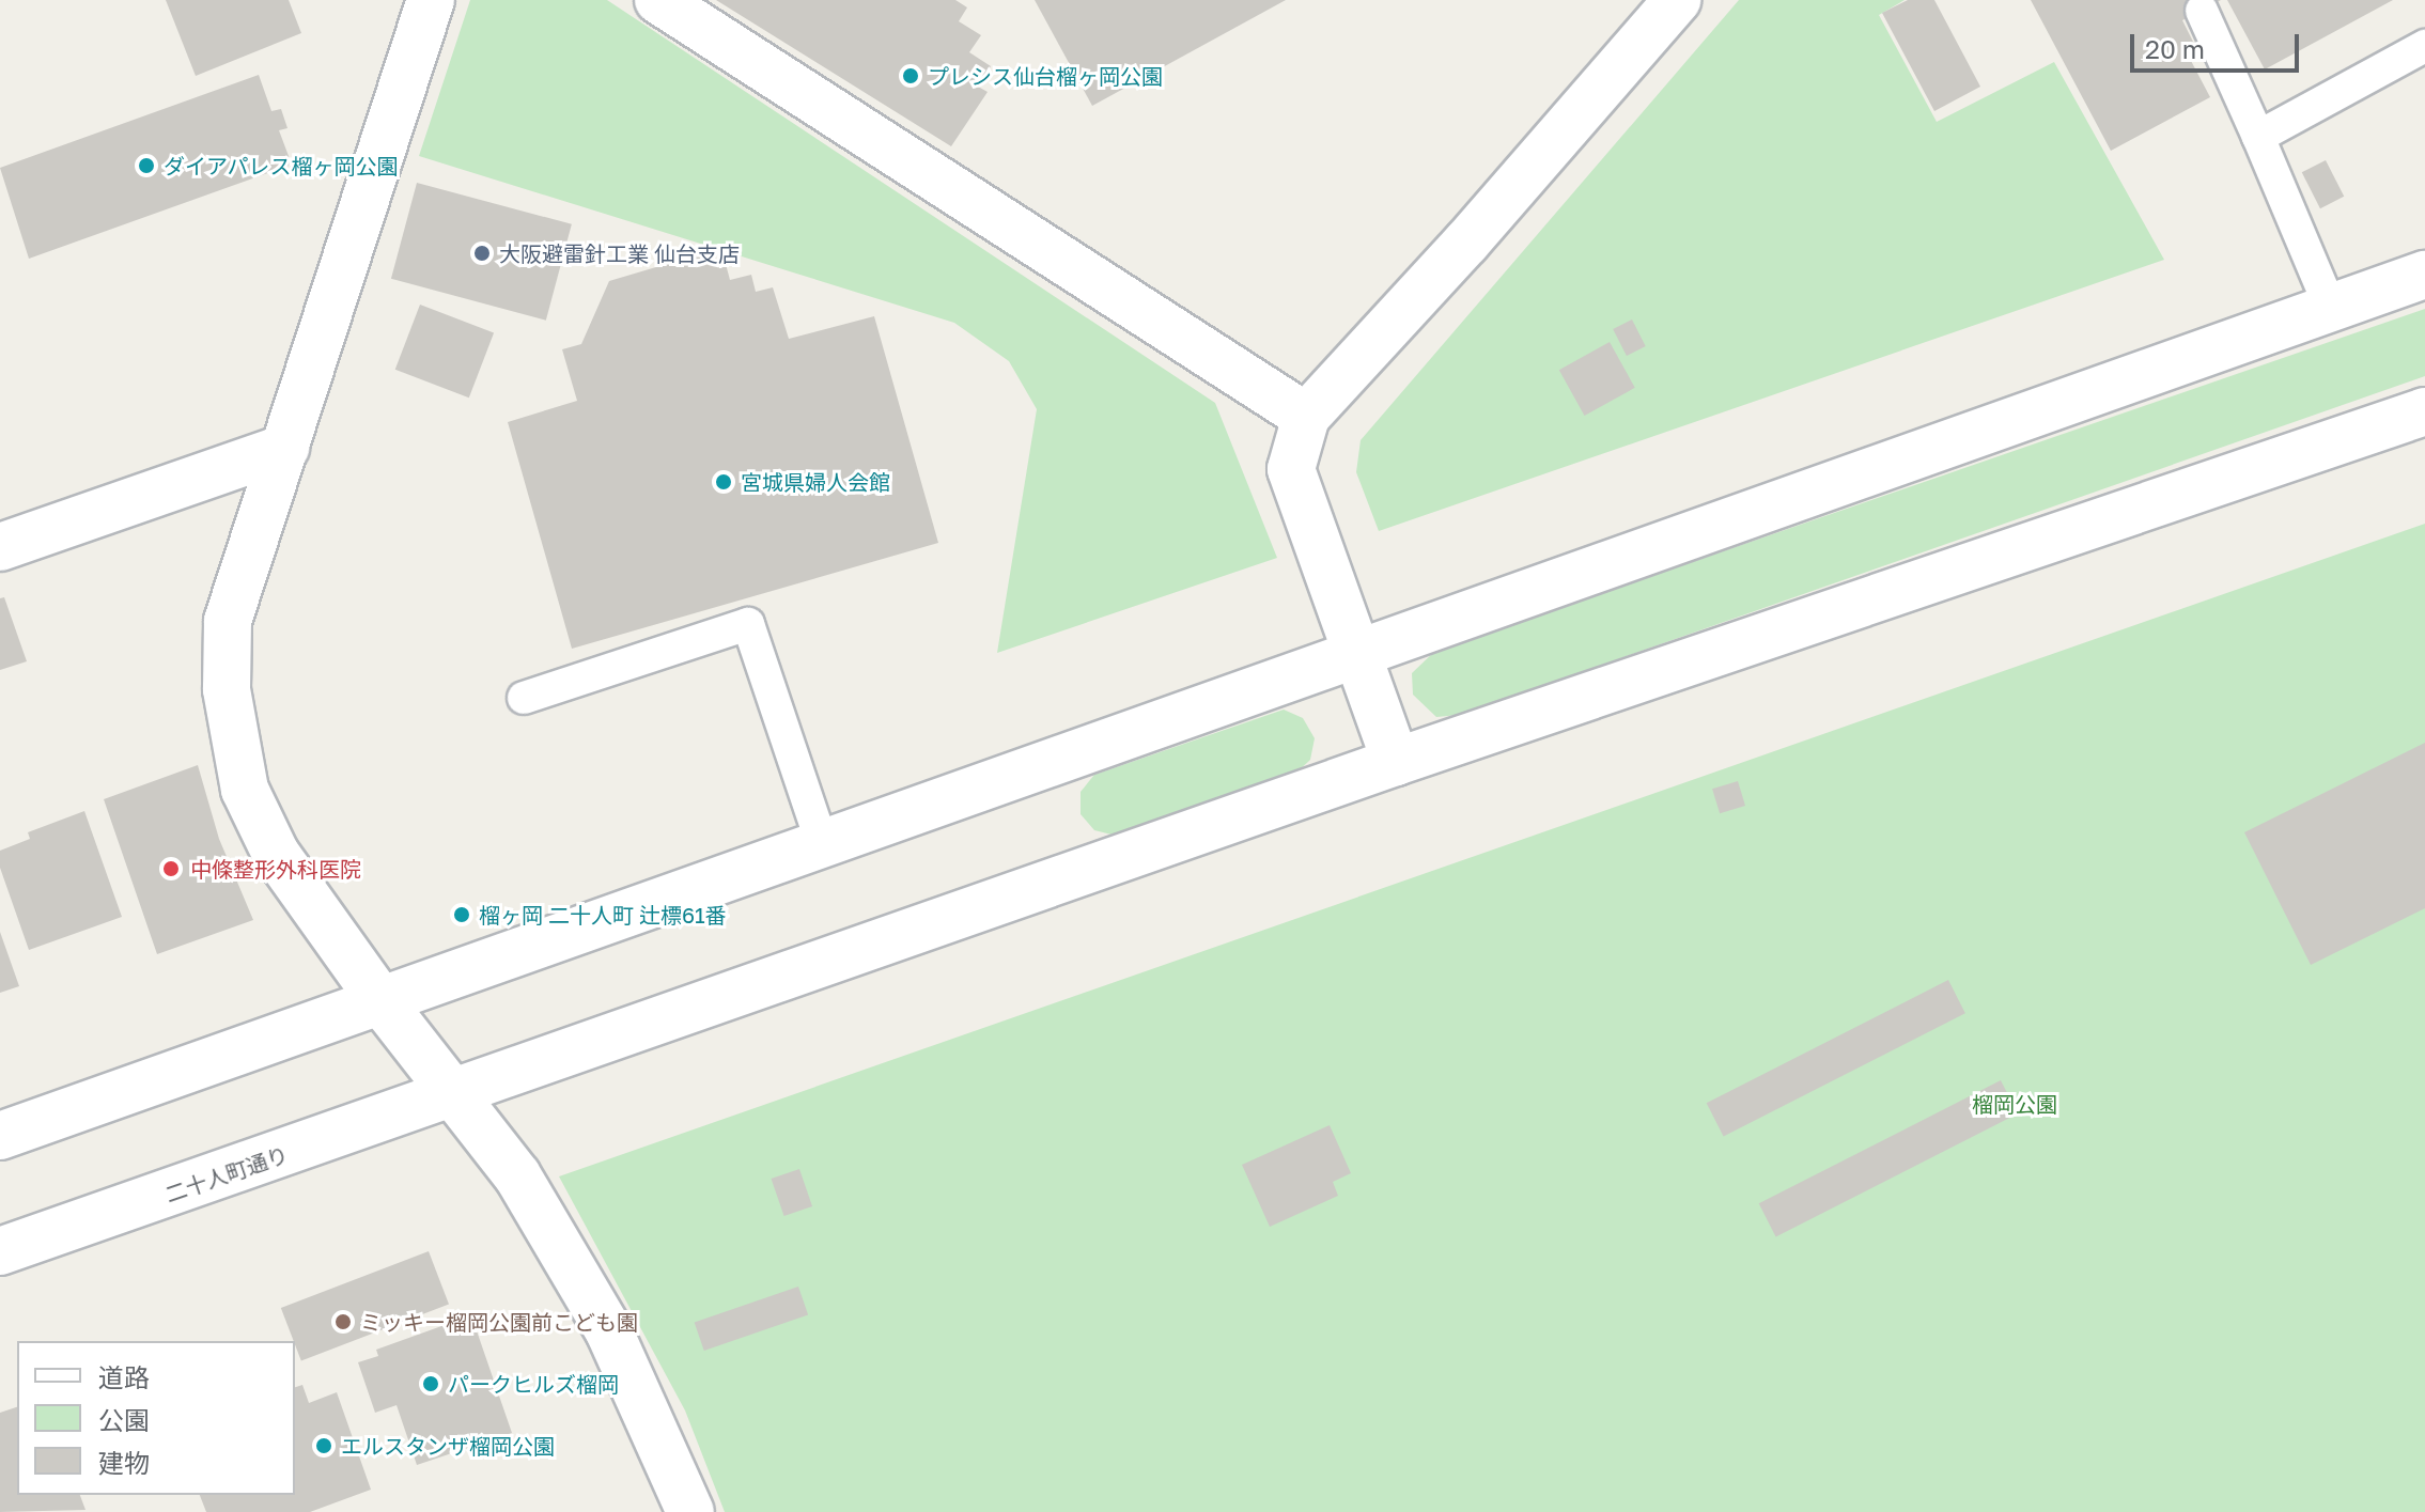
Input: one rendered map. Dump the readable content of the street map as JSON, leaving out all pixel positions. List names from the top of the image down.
{
  "streets": {
    "street": ["二十人町通り"]
  },
  "parks": ["榴岡公園"],
  "places": [
    "プレシス仙台榴ヶ岡公園",
    "ダイアパレス榴ヶ岡公園",
    "大阪避雷針工業 仙台支店",
    "宮城県婦人会館",
    "中條整形外科医院",
    "榴ヶ岡 二十人町 辻標61番",
    "ミッキー榴岡公園前こども園",
    "パークヒルズ榴岡",
    "エルスタンザ榴岡公園"
  ],
  "legend": ["道路", "公園", "建物"],
  "scale_bar": "20 m"
}
